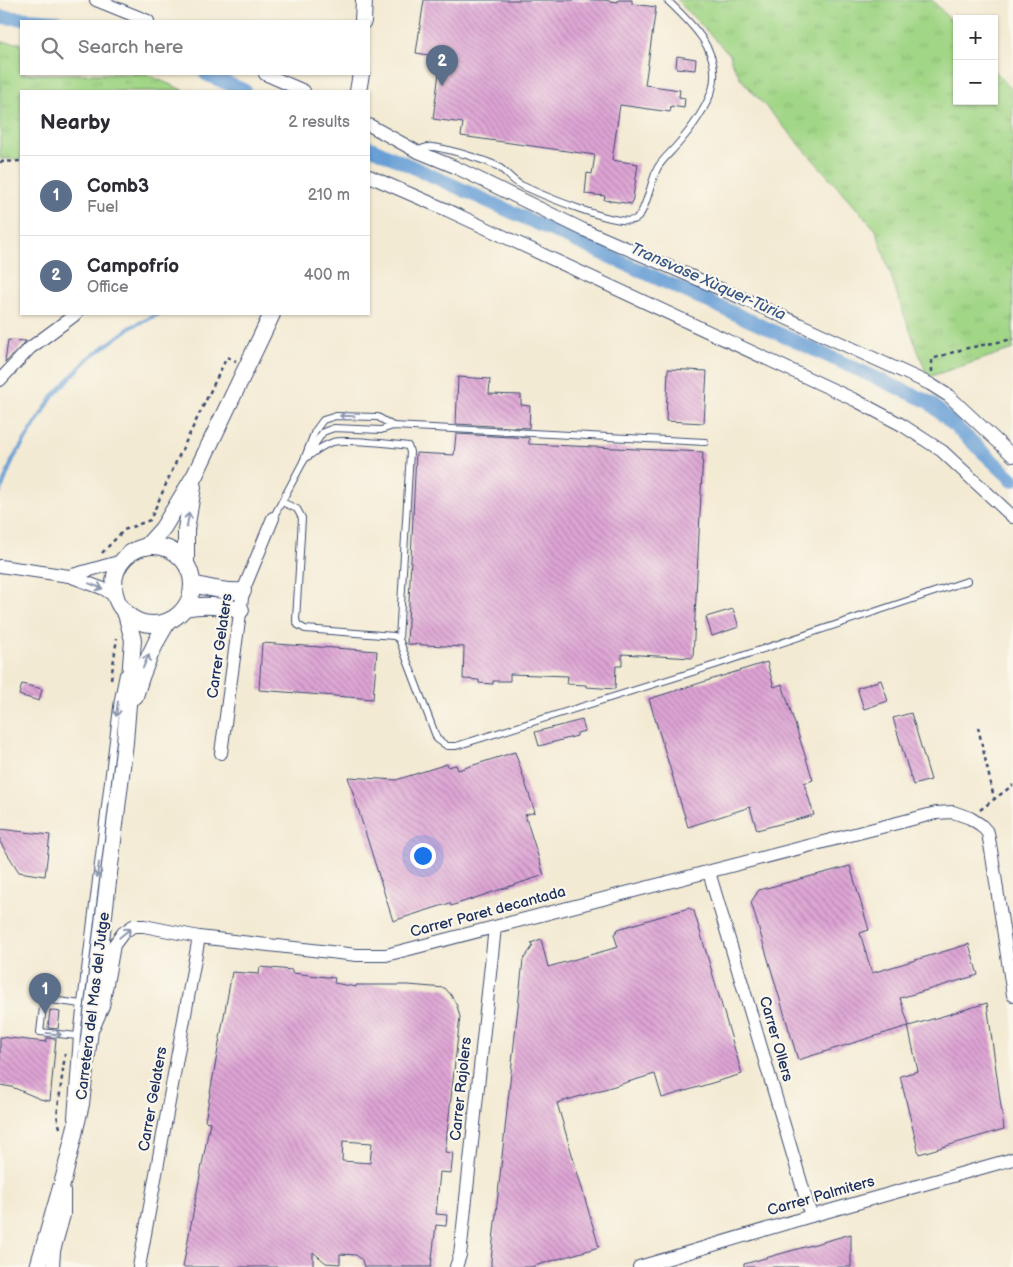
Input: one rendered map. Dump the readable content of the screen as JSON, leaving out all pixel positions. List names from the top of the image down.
{
  "streets": {
    "street": [
      "Carrer Gelaters",
      "Carrer Paret decantada",
      "Carretera del Mas del Jutge",
      "Carrer Ollers",
      "Carrer Rajolers",
      "Carrer Palmiters"
    ]
  },
  "crossings": [
    ["Carrer Gelaters", "Carrer Paret decantada"],
    ["Carrer Paret decantada", "Carretera del Mas del Jutge"],
    ["Carrer Paret decantada", "Carrer Ollers"],
    ["Carrer Paret decantada", "Carrer Rajolers"],
    ["Carrer Ollers", "Carrer Palmiters"]
  ],
  "water": ["Transvase Xùquer-Tùria"],
  "page": {
    "map_buttons": ["+", "−"],
    "search": "Search here",
    "pins": ["2", "1"],
    "heading": ["Nearby", "2 results"],
    "list": [
      {
        "mark": "1",
        "name": "Comb3",
        "note": "Fuel",
        "value": "210 m"
      },
      {
        "mark": "2",
        "name": "Campofrío",
        "note": "Office",
        "value": "400 m"
      }
    ]
  }
}
